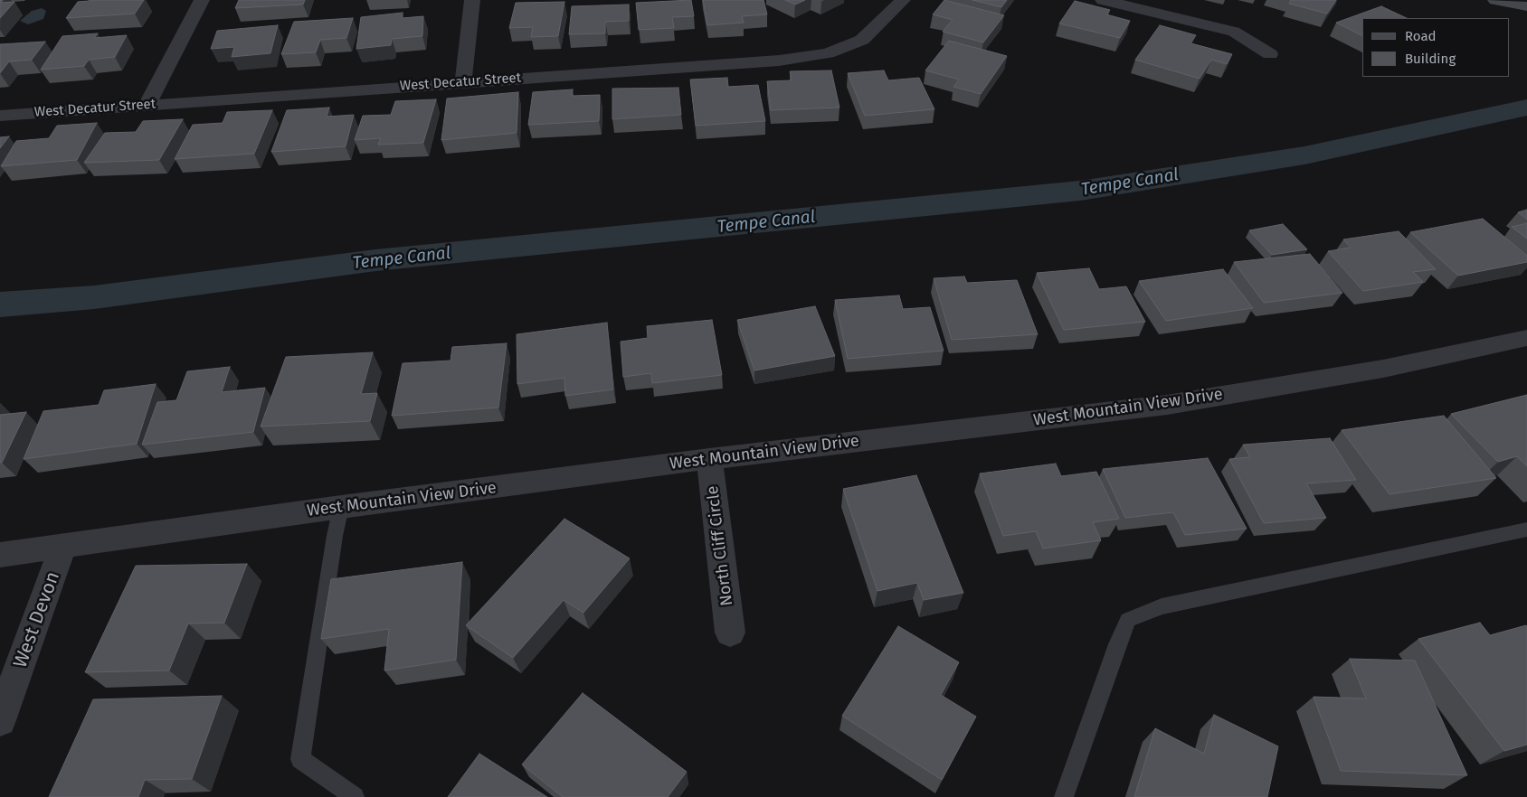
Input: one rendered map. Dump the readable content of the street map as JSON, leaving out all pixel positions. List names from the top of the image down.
{
  "streets": {
    "street": [
      "West Decatur Street",
      "West Mountain View Drive",
      "North Cliff Circle",
      "West Devon"
    ]
  },
  "crossings": [
    ["West Mountain View Drive", "North Cliff Circle"],
    ["West Mountain View Drive", "West Devon"]
  ],
  "water": ["Tempe Canal"],
  "legend": ["Road", "Building"]
}
